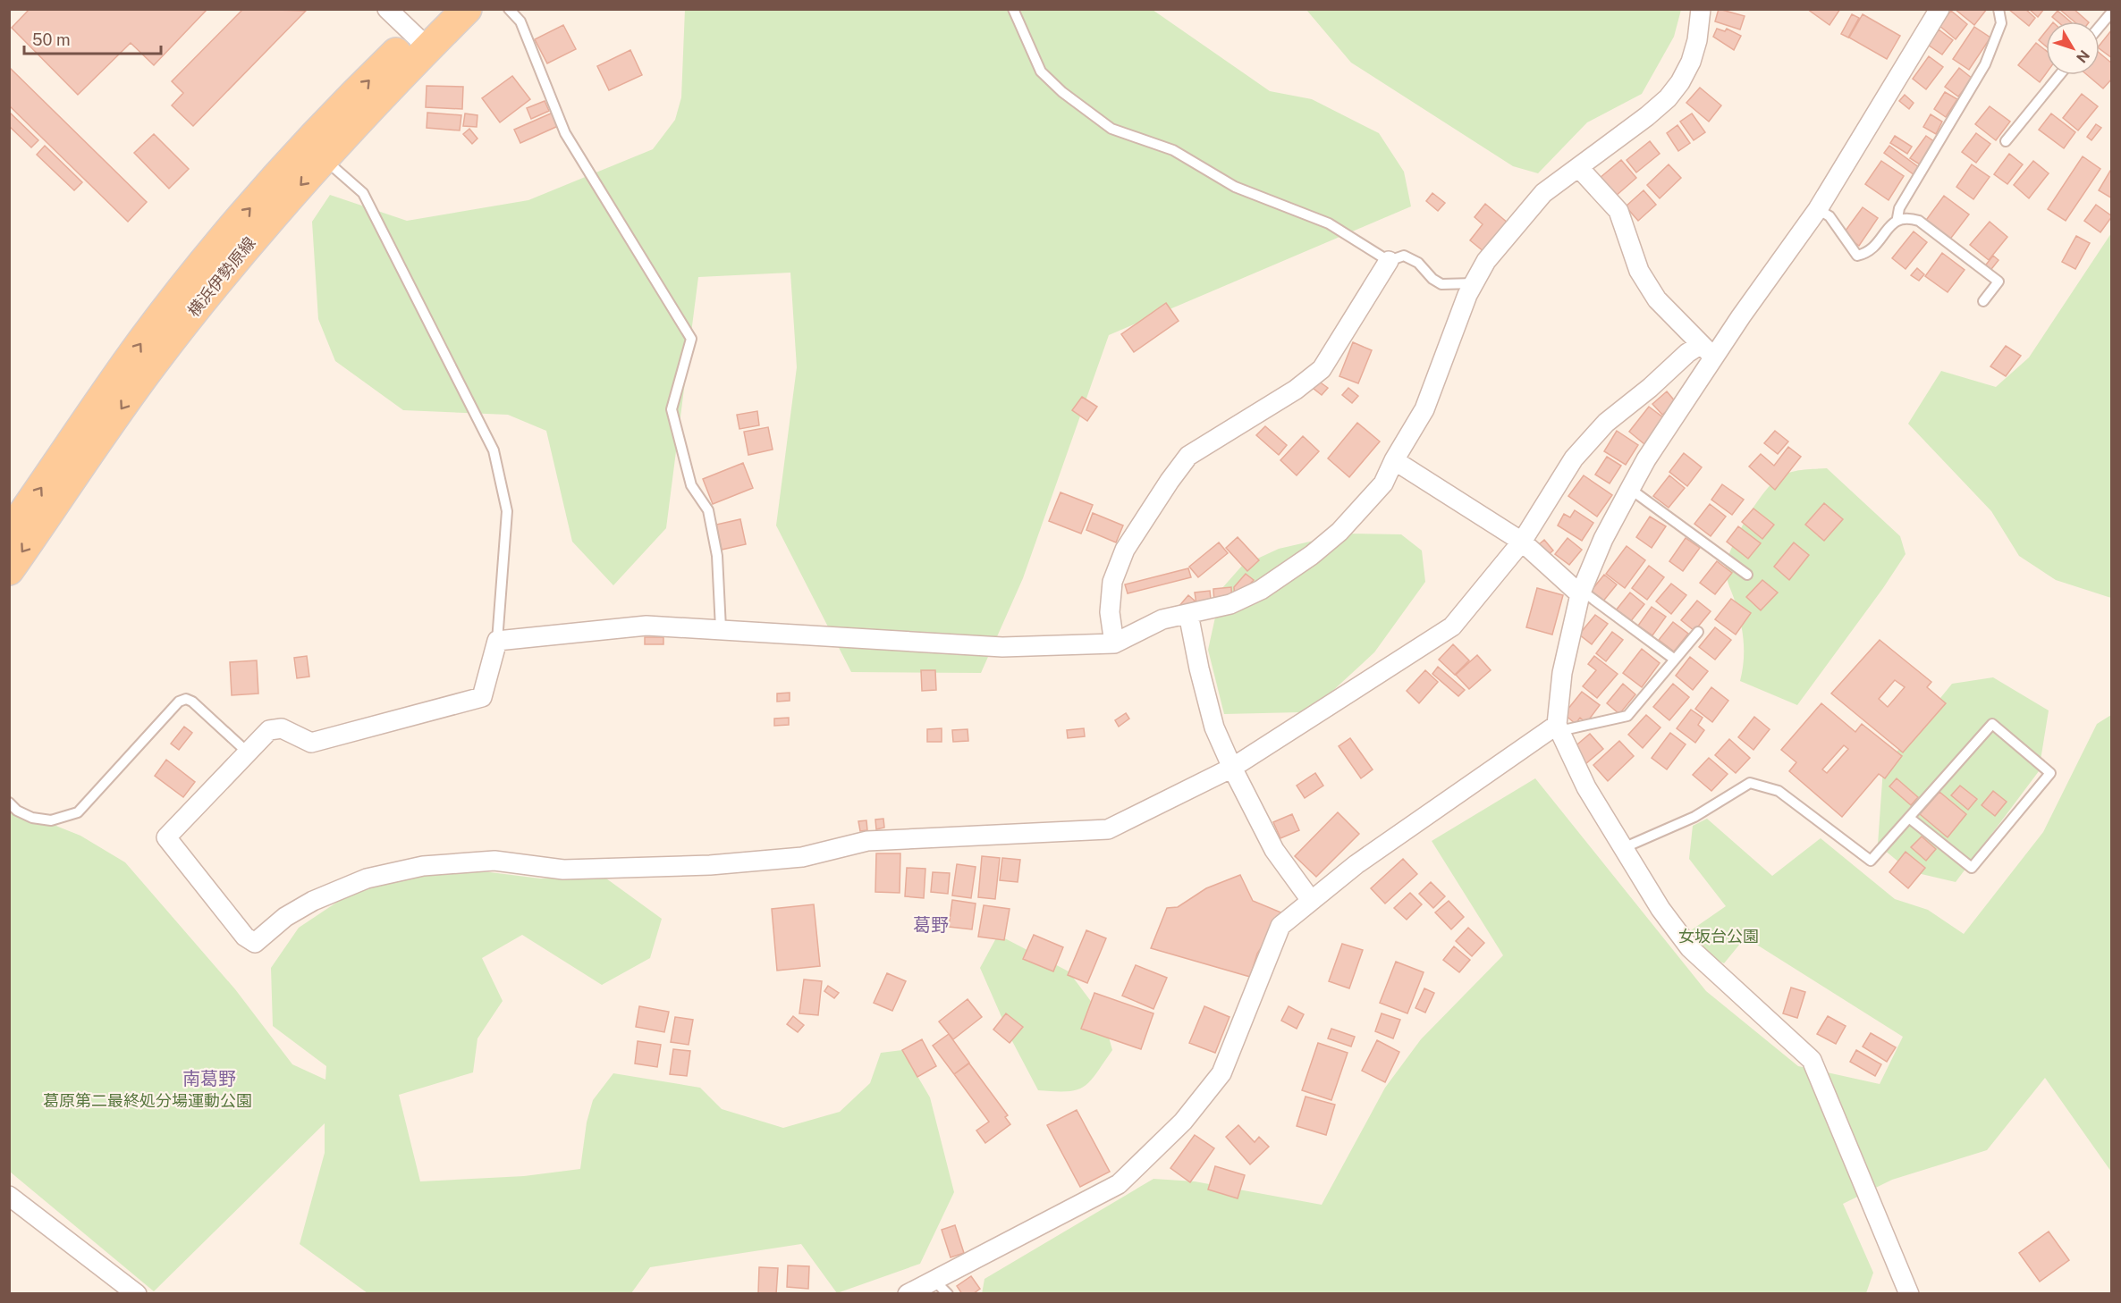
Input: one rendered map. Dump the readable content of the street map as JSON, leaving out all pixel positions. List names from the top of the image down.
{
  "streets": {
    "main road": ["横浜伊勢原線"]
  },
  "districts": ["葛野", "南葛野"],
  "parks": ["女坂台公園", "葛原第二最終処分場運動公園"],
  "scale_bar": "50 m",
  "north": "bottom right"
}
